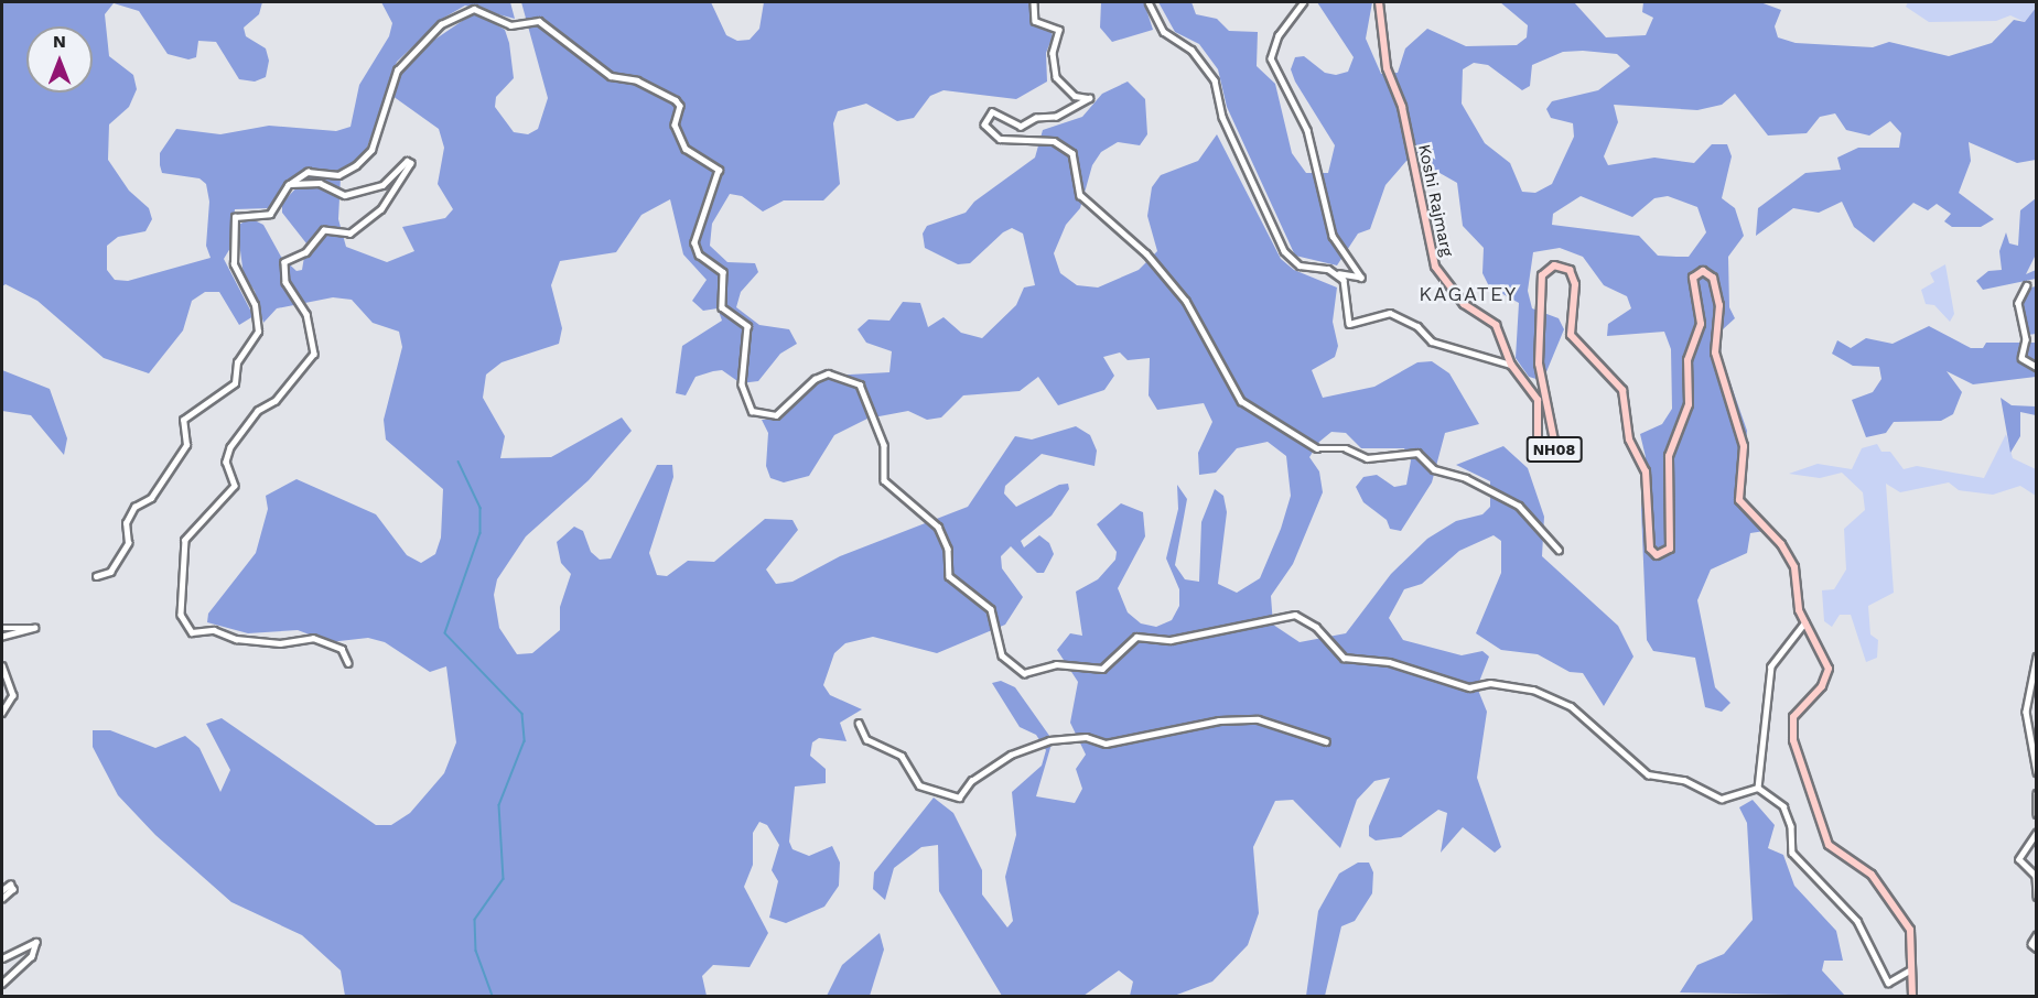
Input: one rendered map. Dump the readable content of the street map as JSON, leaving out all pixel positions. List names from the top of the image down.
{
  "streets": {
    "main road": ["Koshi Rajmarg", "NH08"]
  },
  "crossings": [
    ["Koshi Rajmarg", "NH08"]
  ],
  "districts": ["KAGATEY"],
  "north": "top"
}
